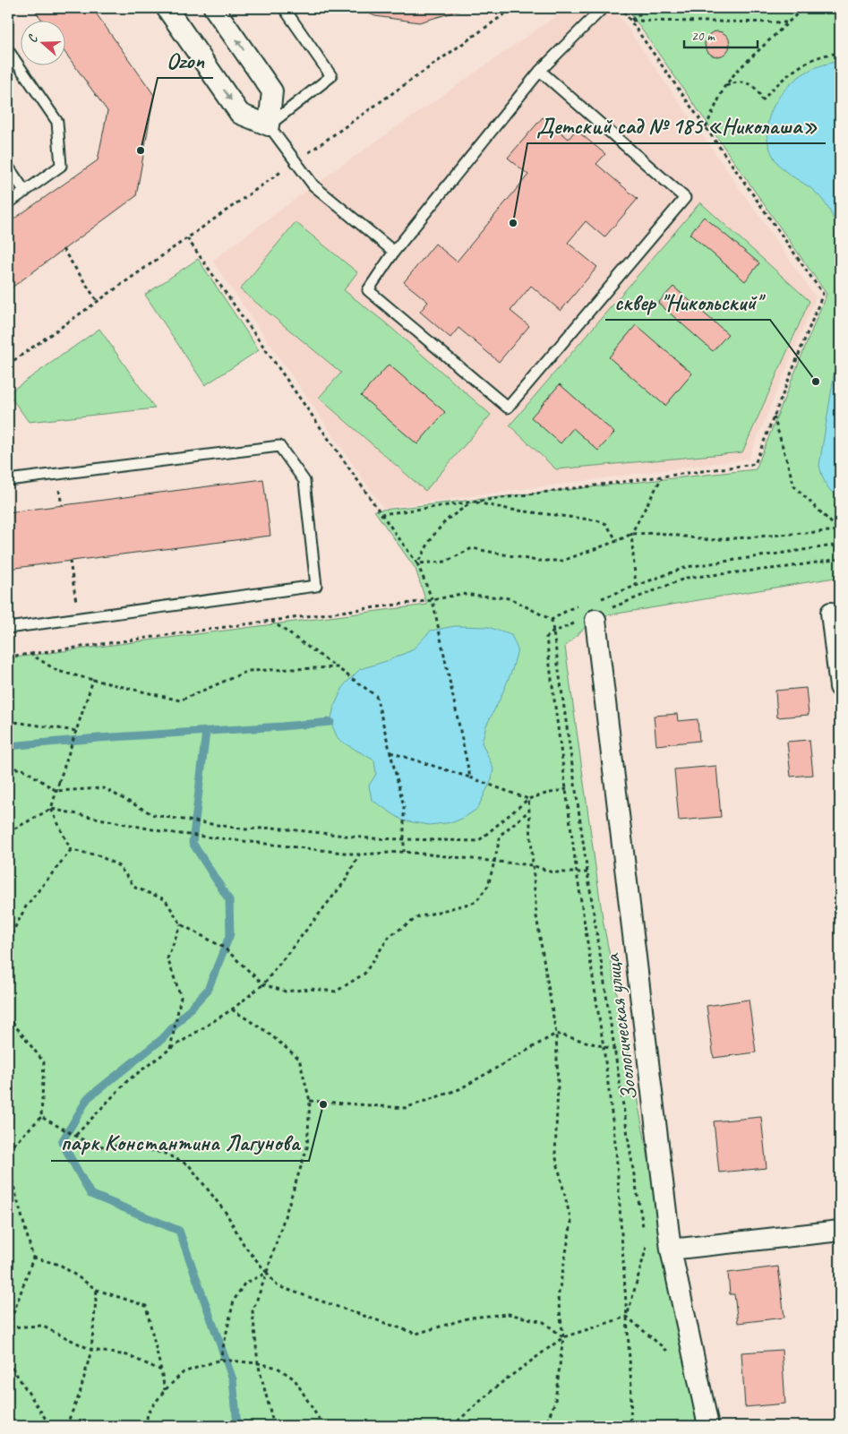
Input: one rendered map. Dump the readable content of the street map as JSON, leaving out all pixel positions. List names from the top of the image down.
{
  "streets": {
    "street": ["Зоологическая улица"]
  },
  "places": [
    "Ozon",
    "Детский сад № 185 «Николаша»",
    "сквер \"Никольский\"",
    "парк Константина Лагунова"
  ],
  "scale_bar": "20 m",
  "north": "left"
}
